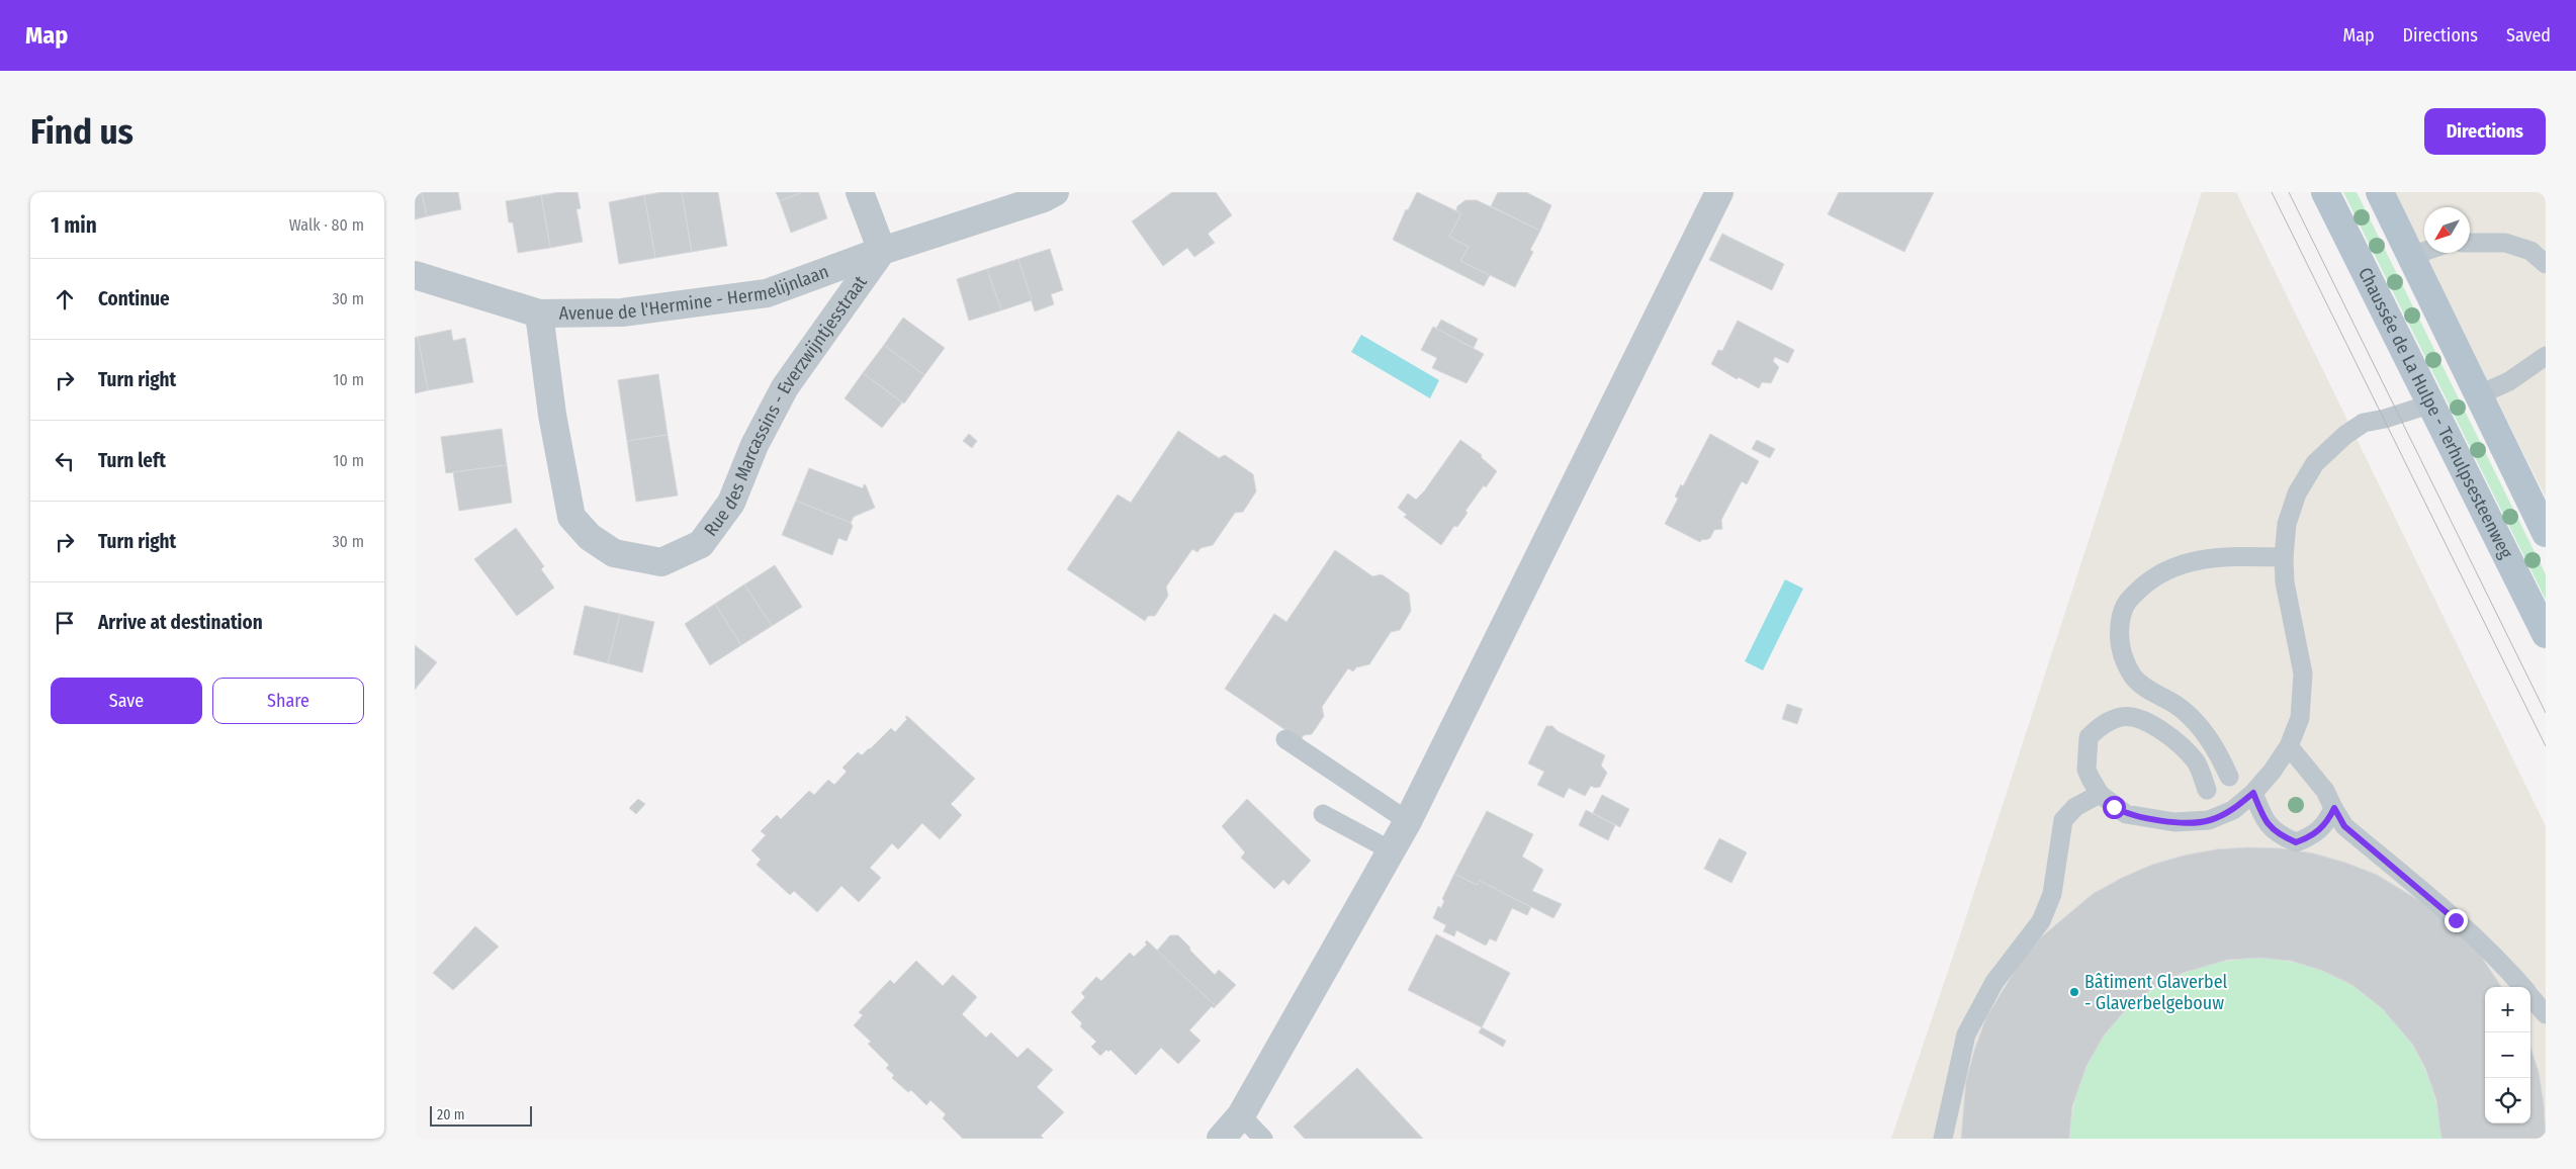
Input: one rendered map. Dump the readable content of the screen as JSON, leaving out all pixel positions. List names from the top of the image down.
{
  "streets": {
    "main road": ["Chaussée de La Hulpe - Terhulpsesteenweg"],
    "street": ["Avenue de l'Hermine - Hermelijnlaan", "Rue des Marcassins - Everzwijntjesstraat"]
  },
  "crossings": [
    ["Avenue de l'Hermine - Hermelijnlaan", "Rue des Marcassins - Everzwijntjesstraat"]
  ],
  "places": ["Bâtiment Glaverbel - Glaverbelgebouw"],
  "scale_bar": "20 m",
  "north": "bottom left",
  "page": {
    "header": "Map",
    "nav": ["Map", "Directions", "Saved"],
    "buttons": [
      "Directions",
      ["Save", "Share"]
    ],
    "title": "Find us",
    "heading": ["1 min", "Walk · 80 m"],
    "list": [
      ["Continue", "30 m"],
      ["Turn right", "10 m"],
      ["Turn left", "10 m"],
      ["Turn right", "30 m"],
      "Arrive at destination"
    ],
    "map_buttons": ["+", "−"],
    "scale": "20 m"
  }
}
